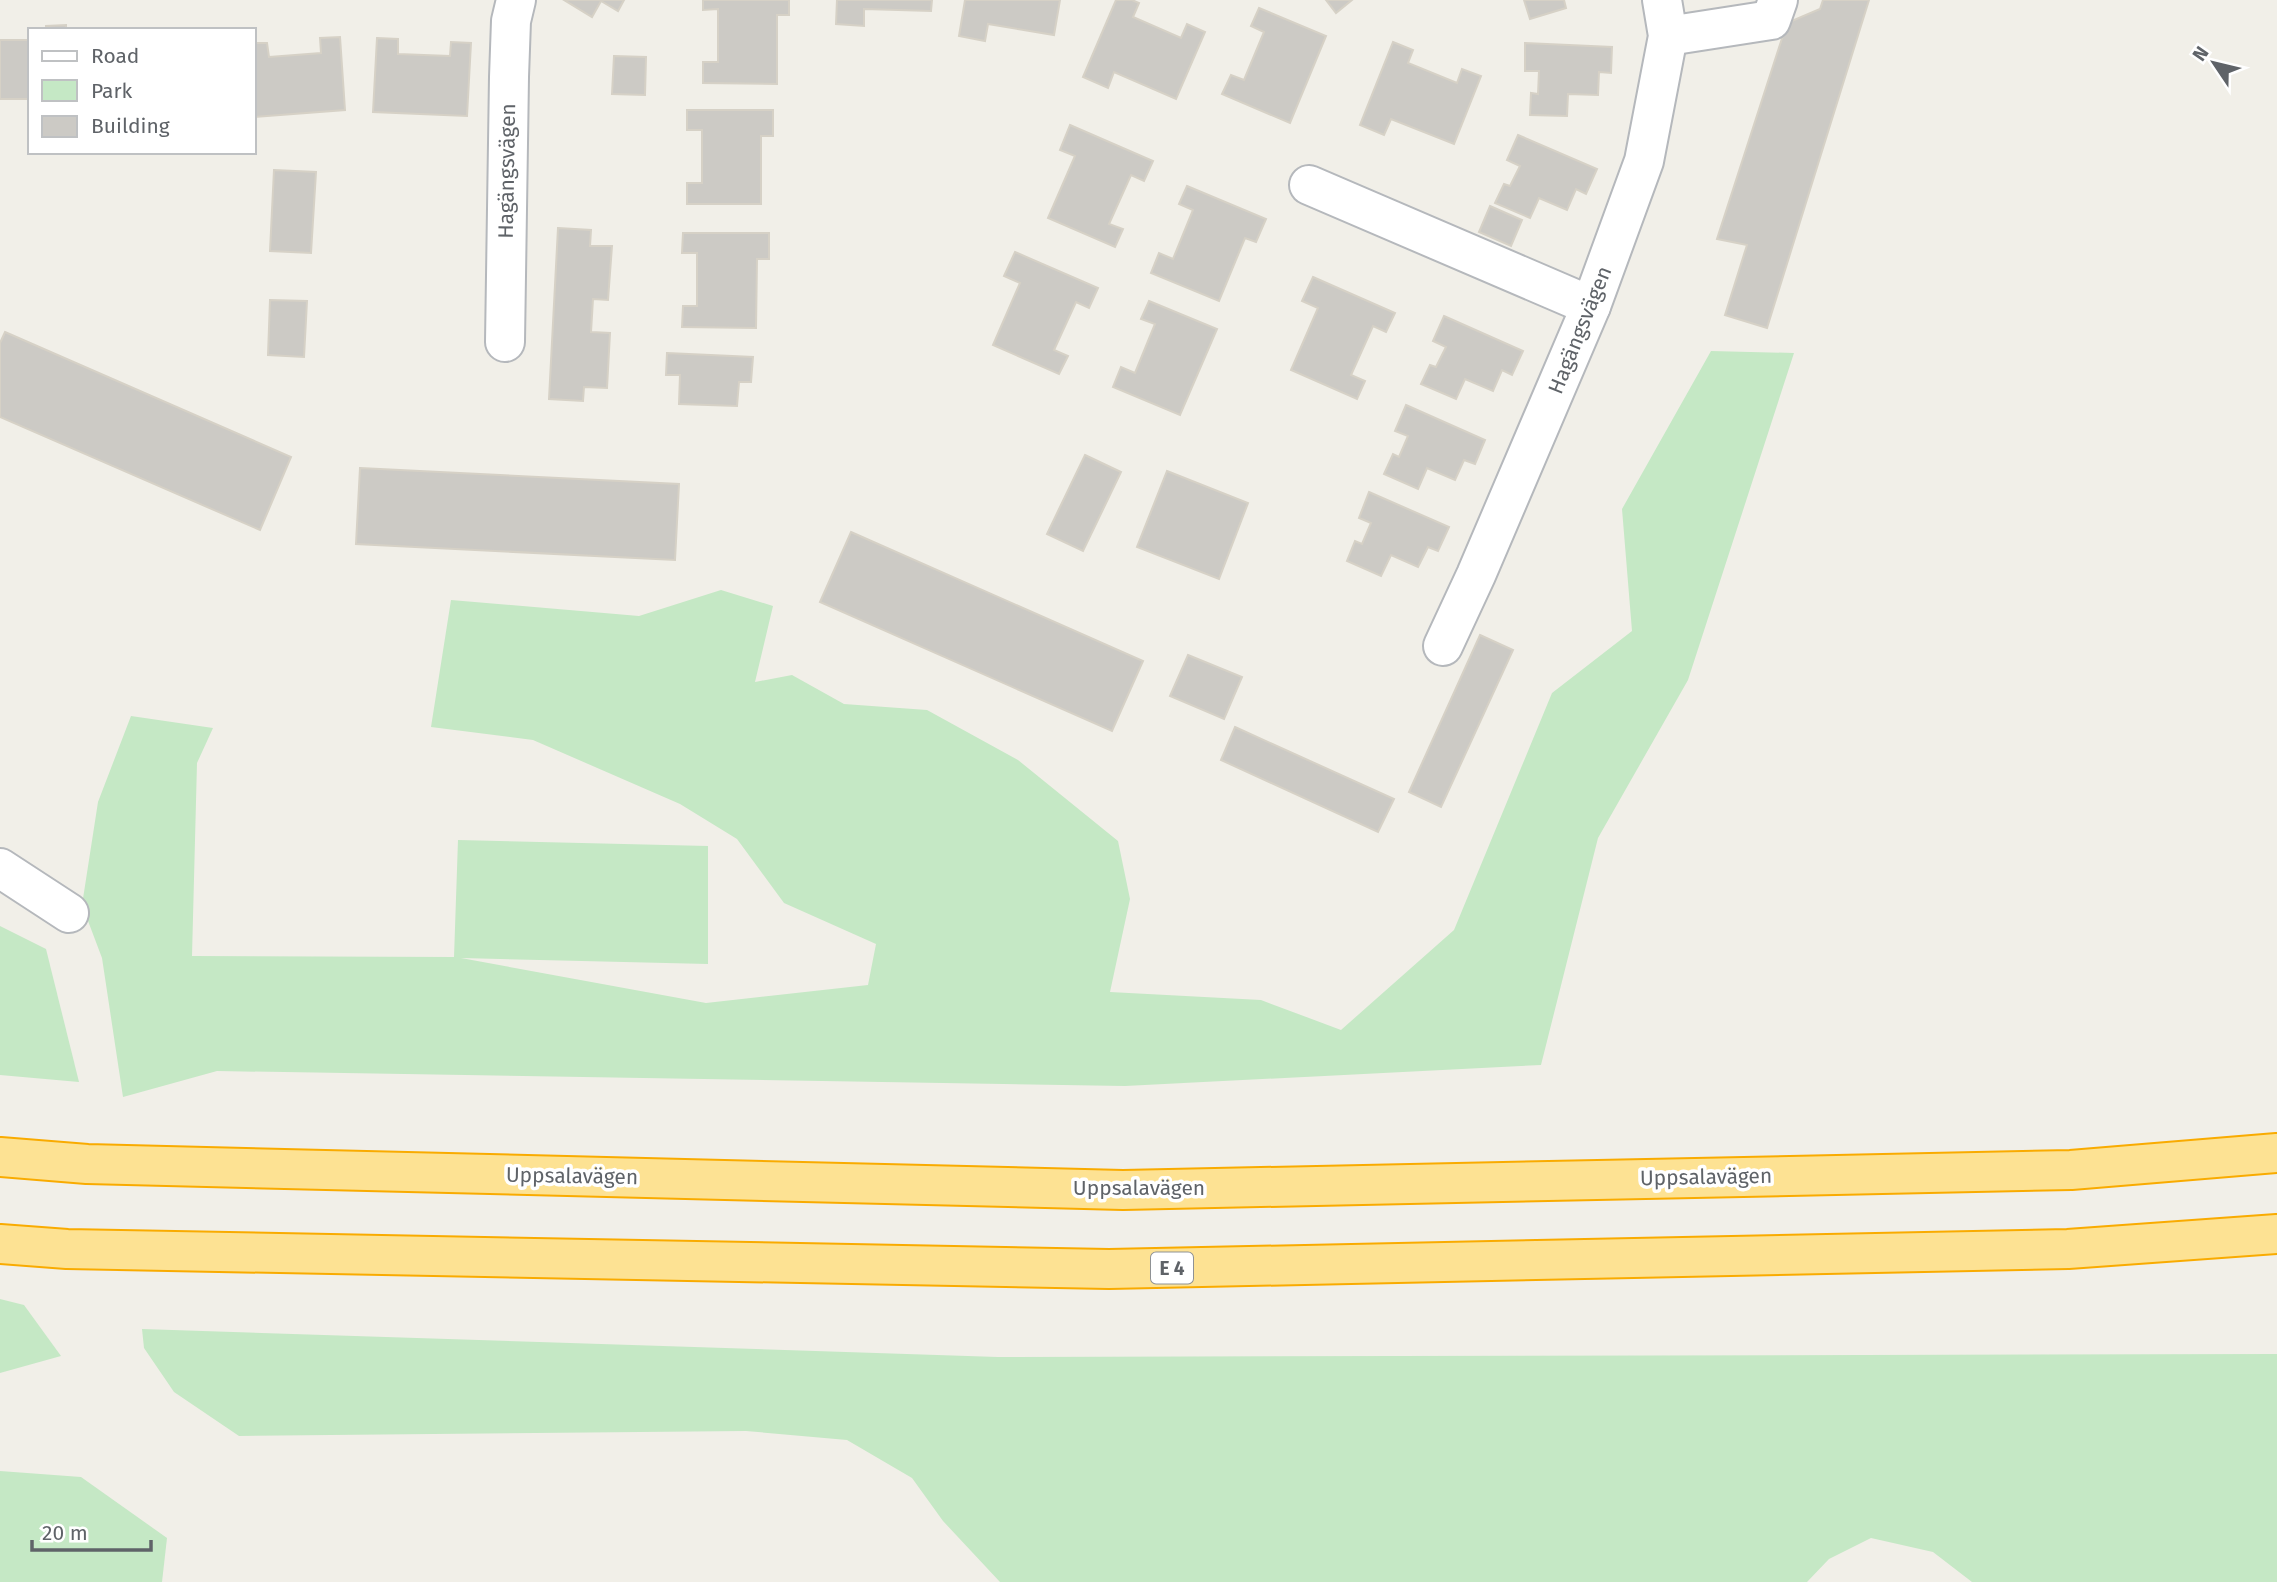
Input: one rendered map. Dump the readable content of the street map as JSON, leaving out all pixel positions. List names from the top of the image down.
{
  "streets": {
    "highway": ["Uppsalavägen", "E 4"],
    "street": ["Hagängsvägen"]
  },
  "legend": ["Road", "Park", "Building"],
  "scale_bar": "20 m",
  "north": "top left"
}
